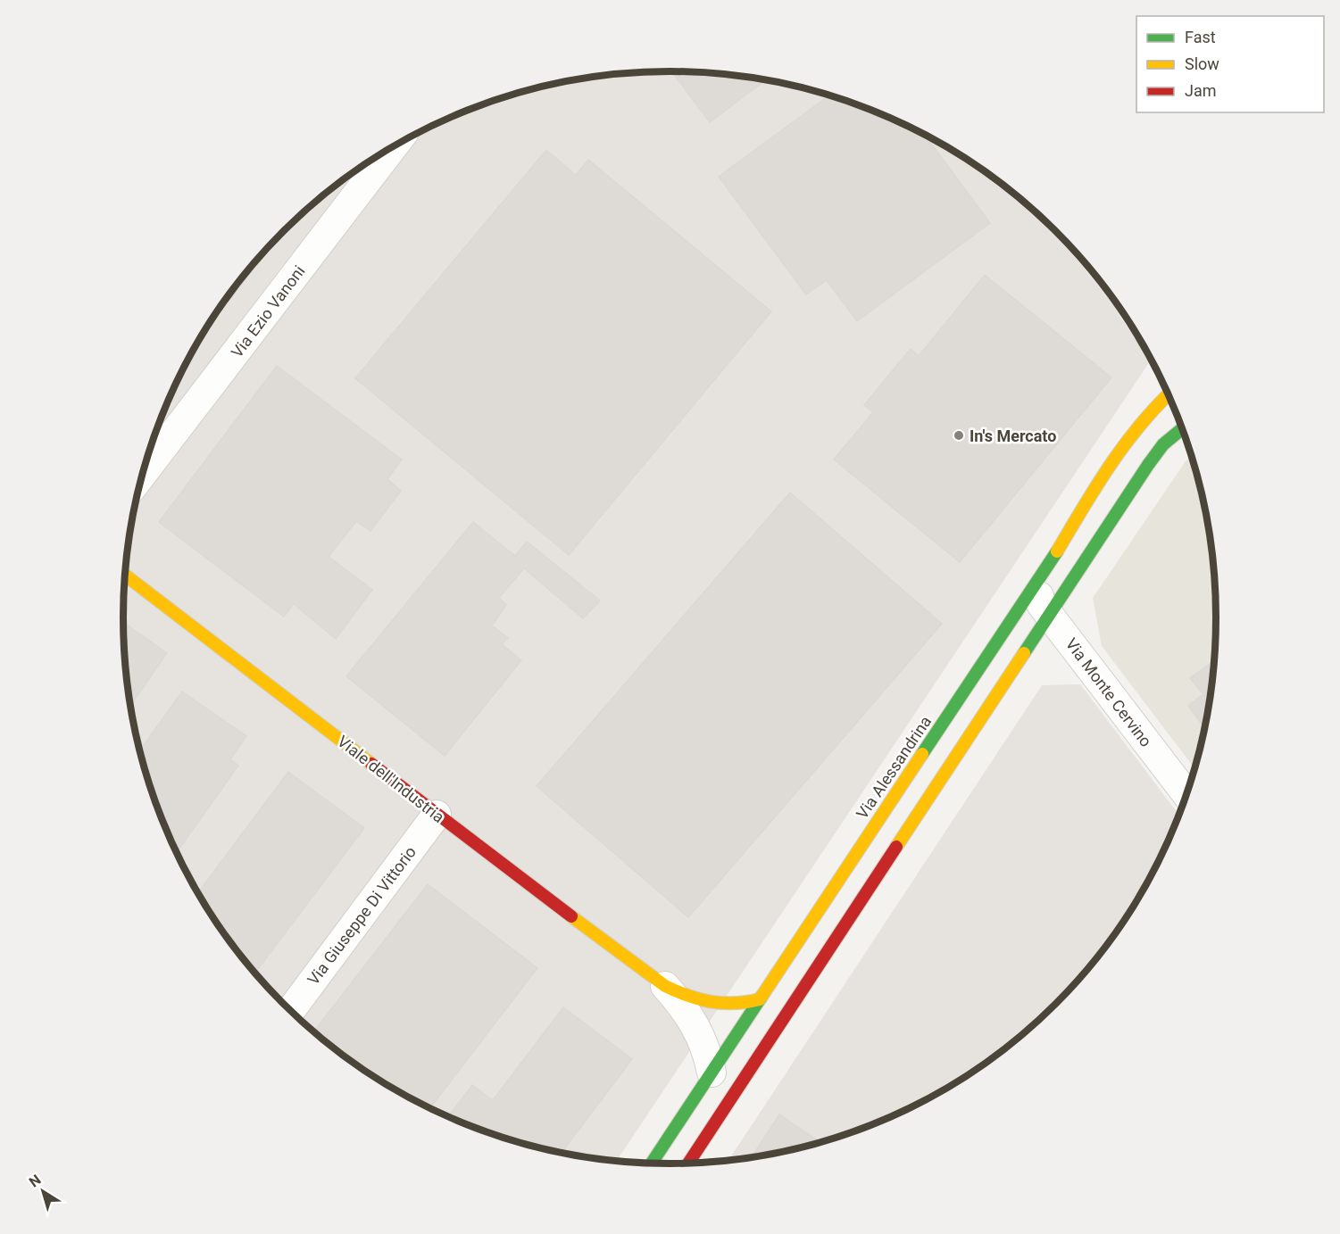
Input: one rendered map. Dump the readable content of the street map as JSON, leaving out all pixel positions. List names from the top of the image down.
{
  "streets": {
    "street": [
      "Via Ezio Vanoni",
      "Via Monte Cervino",
      "Via Alessandrina",
      "Viale dell'Industria",
      "Via Giuseppe Di Vittorio"
    ]
  },
  "crossings": [
    ["Via Monte Cervino", "Via Alessandrina"],
    ["Via Alessandrina", "Viale dell'Industria"],
    ["Viale dell'Industria", "Via Giuseppe Di Vittorio"]
  ],
  "places": ["In's Mercato"],
  "legend": ["Fast", "Slow", "Jam"],
  "north": "top left"
}
